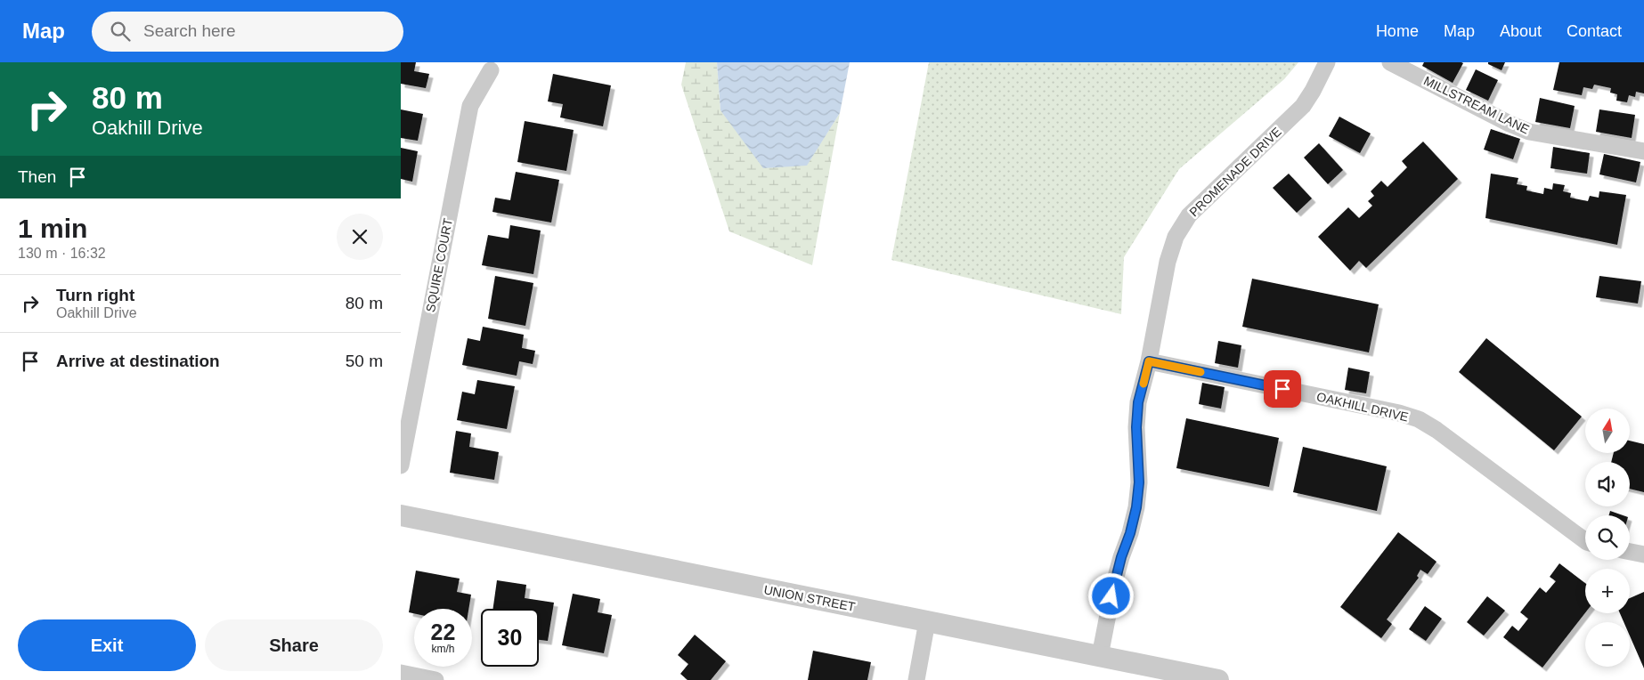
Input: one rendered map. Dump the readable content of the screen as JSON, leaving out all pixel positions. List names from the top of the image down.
{
  "streets": {
    "street": [
      "MILLSTREAM LANE",
      "PROMENADE DRIVE",
      "SQUIRE COURT",
      "OAKHILL DRIVE",
      "UNION STREET"
    ]
  },
  "crossings": [
    ["PROMENADE DRIVE", "OAKHILL DRIVE"],
    ["PROMENADE DRIVE", "UNION STREET"]
  ],
  "north": "top",
  "page": {
    "header": "Map",
    "search": "Search here",
    "nav": [
      "Home",
      "Map",
      "About",
      "Contact"
    ],
    "turn": ["80 m", "Oakhill Drive"],
    "then": "Then",
    "heading": ["1 min", "130 m · 16:32"],
    "list": [
      {
        "name": "Turn right",
        "note": "Oakhill Drive",
        "value": "80 m"
      },
      {
        "name": "Arrive at destination",
        "value": "50 m"
      }
    ],
    "map_buttons": ["+", "−"],
    "speed": "22 km/h",
    "limit": "30",
    "buttons": ["Exit", "Share"]
  }
}
